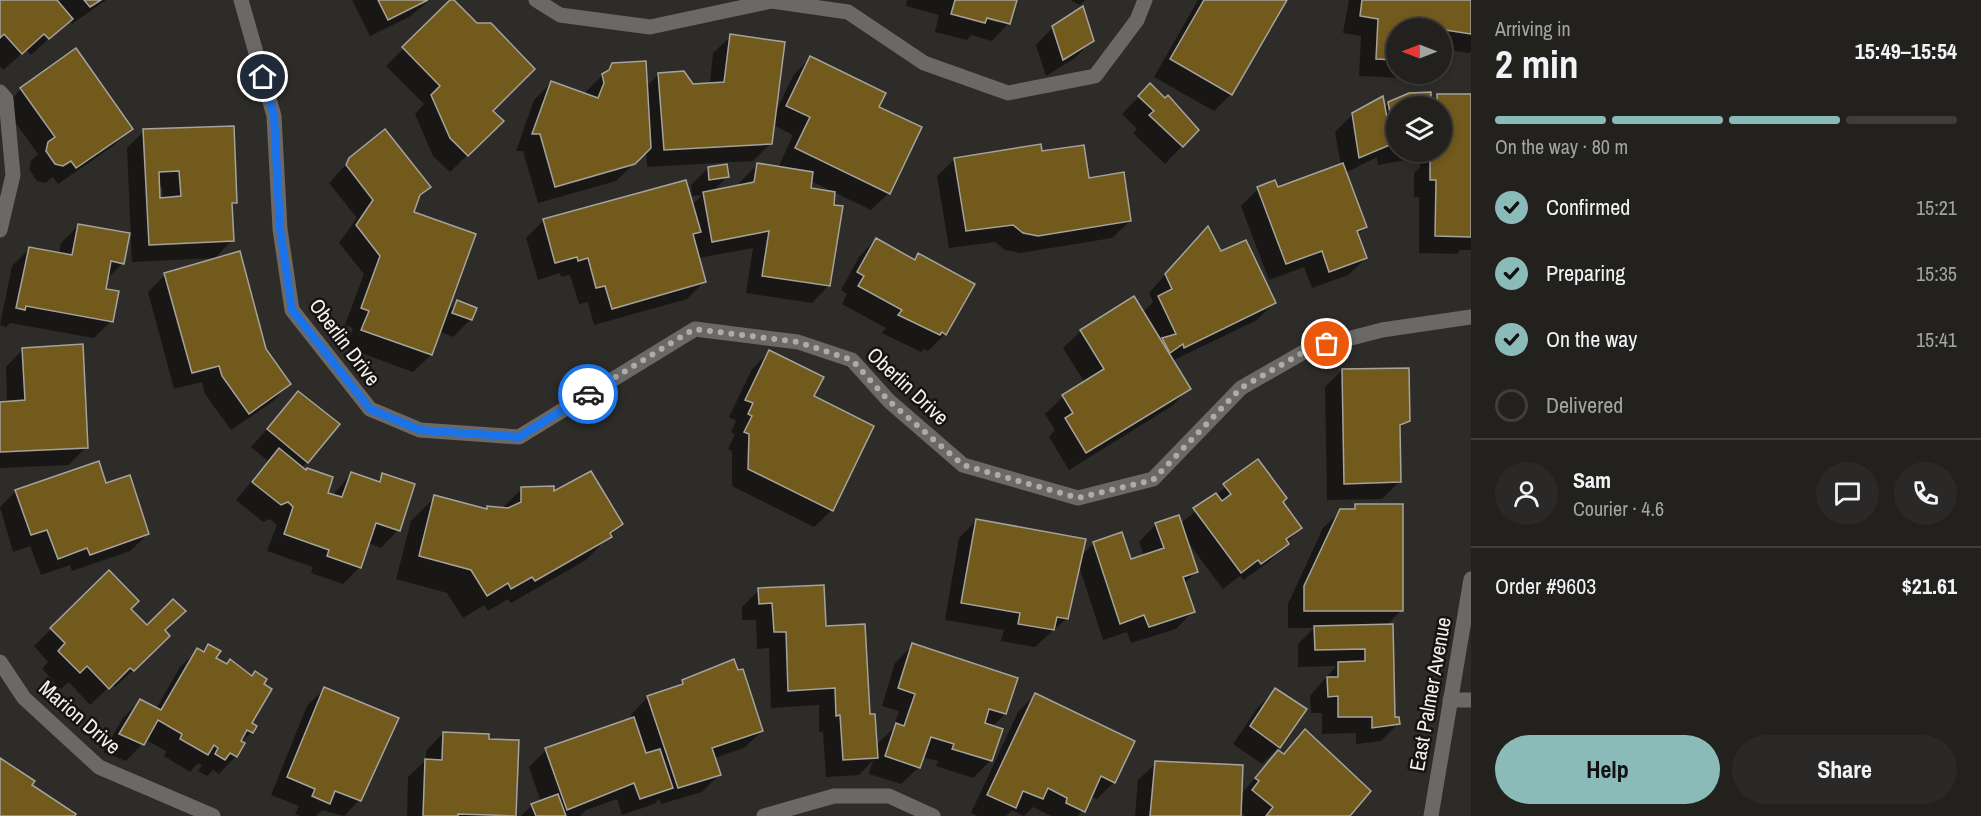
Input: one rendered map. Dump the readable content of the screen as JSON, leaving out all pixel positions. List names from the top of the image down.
{
  "streets": {
    "street": ["Oberlin Drive", "East Palmer Avenue", "Marion Drive"]
  },
  "north": "left",
  "page": {
    "heading": ["2 min", "Arriving in", "15:49–15:54"],
    "panel": [
      "Sam",
      "Courier · 4.6",
      "Order #9603",
      "$21.61"
    ],
    "bar": "On the way · 80 m",
    "list": [
      ["Confirmed", "15:21"],
      ["Preparing", "15:35"],
      ["On the way", "15:41"],
      "Delivered"
    ],
    "buttons": ["Help", "Share"]
  }
}
